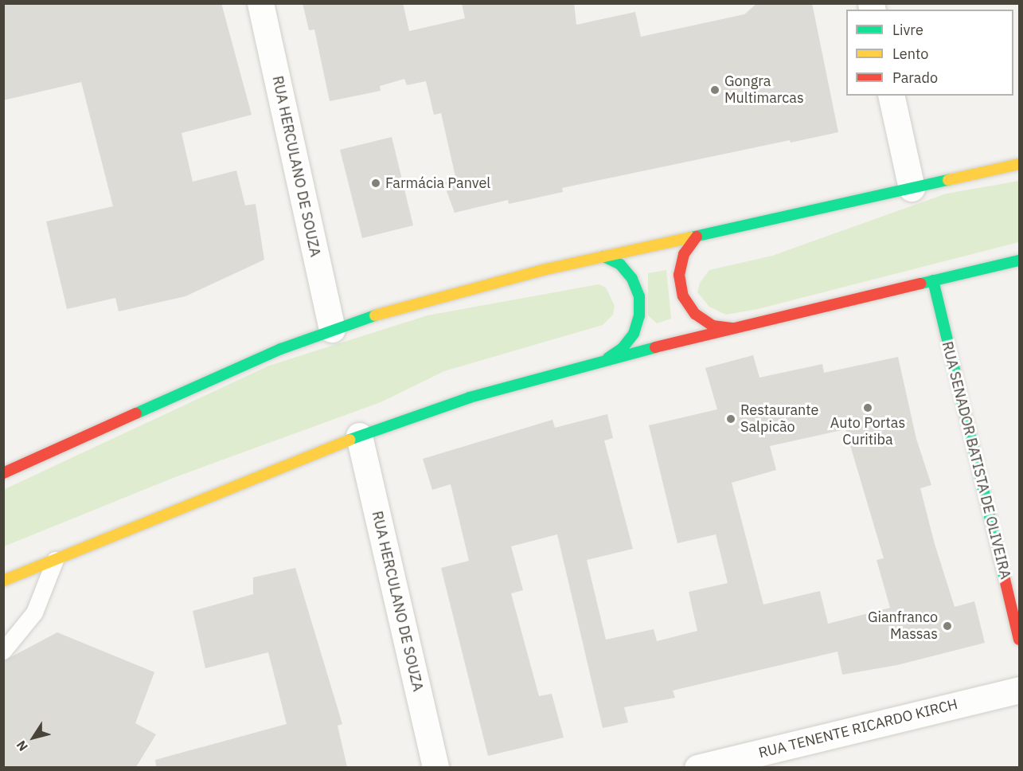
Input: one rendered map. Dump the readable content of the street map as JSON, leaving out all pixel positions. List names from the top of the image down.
{
  "streets": {
    "main road": ["RUA SENADOR BATISTA DE OLIVEIRA"],
    "street": ["RUA HERCULANO DE SOUZA", "RUA TENENTE RICARDO KIRCH"]
  },
  "places": [
    "Gongra Multimarcas",
    "Farmácia Panvel",
    "Auto Portas Curitiba",
    "Restaurante Salpicão",
    "Gianfranco Massas"
  ],
  "legend": ["Livre", "Lento", "Parado"],
  "north": "bottom left"
}
